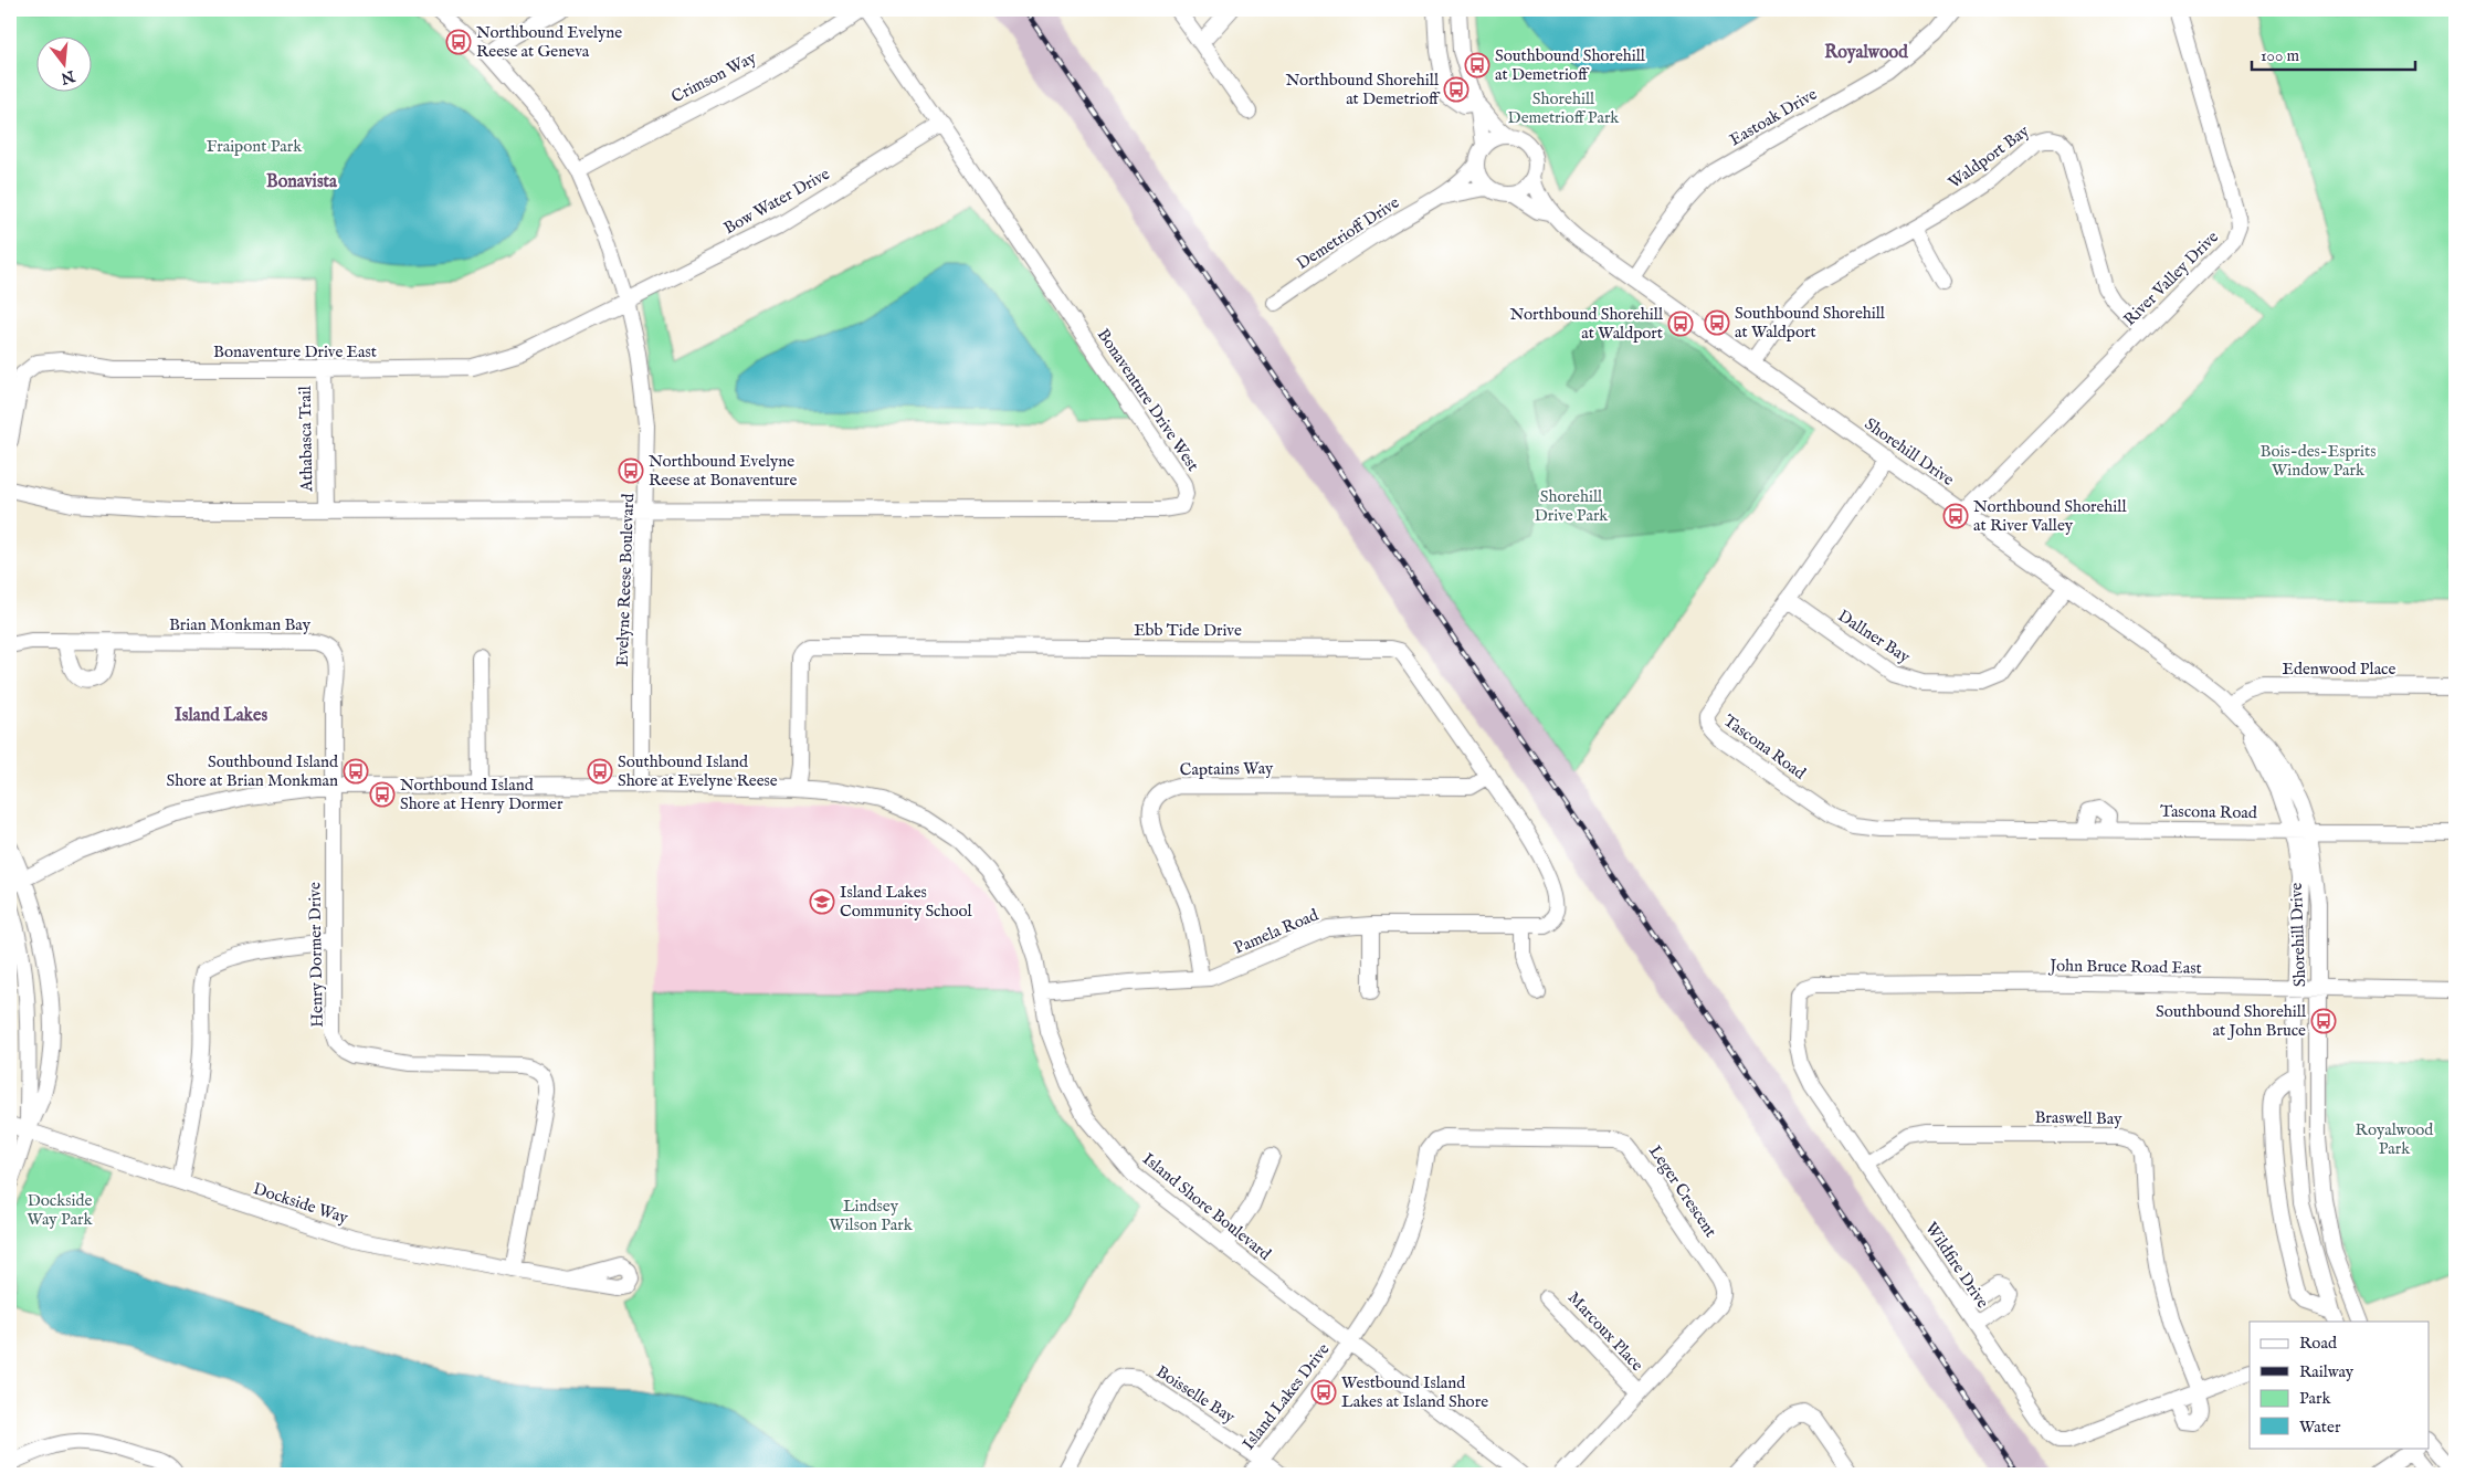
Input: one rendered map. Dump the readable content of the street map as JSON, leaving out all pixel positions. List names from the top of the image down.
{
  "streets": {
    "street": [
      "Crimson Way",
      "Eastoak Drive",
      "Waldport Bay",
      "Bow Water Drive",
      "Demetrioff Drive",
      "River Valley Drive",
      "Bonaventure Drive East",
      "Bonaventure Drive West",
      "Athabasca Trail",
      "Shorehill Drive",
      "Evelyne Reese Boulevard",
      "Brian Monkman Bay",
      "Ebb Tide Drive",
      "Dallner Bay",
      "Edenwood Place",
      "Tascona Road",
      "Captains Way",
      "Pamela Road",
      "Henry Dormer Drive",
      "John Bruce Road East",
      "Braswell Bay",
      "Leger Crescent",
      "Dockside Way",
      "Island Shore Boulevard",
      "Wildfire Drive",
      "Marcoux Place",
      "Boisselle Bay",
      "Island Lakes Drive"
    ]
  },
  "crossings": [
    ["Crimson Way", "Bonaventure Drive West"],
    ["Crimson Way", "Evelyne Reese Boulevard"],
    ["Eastoak Drive", "Shorehill Drive"],
    ["Waldport Bay", "River Valley Drive"],
    ["Waldport Bay", "Shorehill Drive"],
    ["Bow Water Drive", "Bonaventure Drive East"],
    ["Bow Water Drive", "Bonaventure Drive West"],
    ["Bow Water Drive", "Evelyne Reese Boulevard"],
    ["Demetrioff Drive", "Shorehill Drive"],
    ["River Valley Drive", "Shorehill Drive"],
    ["Bonaventure Drive East", "Athabasca Trail"],
    ["Bonaventure Drive East", "Evelyne Reese Boulevard"],
    ["Bonaventure Drive West", "Evelyne Reese Boulevard"],
    ["Shorehill Drive", "Dallner Bay"],
    ["Shorehill Drive", "Edenwood Place"],
    ["Shorehill Drive", "Tascona Road"],
    ["Shorehill Drive", "John Bruce Road East"],
    ["Evelyne Reese Boulevard", "Island Shore Boulevard"],
    ["Brian Monkman Bay", "Henry Dormer Drive"],
    ["Brian Monkman Bay", "Island Shore Boulevard"],
    ["Ebb Tide Drive", "Captains Way"],
    ["Ebb Tide Drive", "Pamela Road"],
    ["Ebb Tide Drive", "Island Shore Boulevard"],
    ["Dallner Bay", "Tascona Road"],
    ["Captains Way", "Pamela Road"],
    ["Pamela Road", "Island Shore Boulevard"],
    ["Henry Dormer Drive", "Dockside Way"],
    ["Henry Dormer Drive", "Island Shore Boulevard"],
    ["John Bruce Road East", "Wildfire Drive"],
    ["Braswell Bay", "Wildfire Drive"],
    ["Leger Crescent", "Island Shore Boulevard"],
    ["Leger Crescent", "Marcoux Place"],
    ["Leger Crescent", "Island Lakes Drive"],
    ["Island Shore Boulevard", "Island Lakes Drive"],
    ["Boisselle Bay", "Island Lakes Drive"]
  ],
  "districts": ["Royalwood", "Bonavista", "Island Lakes"],
  "parks": [
    "Shorehill Demetrioff Park",
    "Fraipont Park",
    "Bois-des-Esprits Window Park",
    "Shorehill Drive Park",
    "Royalwood Park",
    "Dockside Way Park",
    "Lindsey Wilson Park"
  ],
  "places": {
    "bus stop": [
      "Northbound Evelyne Reese at Geneva",
      "Southbound Shorehill at Demetrioff",
      "Northbound Shorehill at Demetrioff",
      "Southbound Shorehill at Waldport",
      "Northbound Shorehill at Waldport",
      "Northbound Evelyne Reese at Bonaventure",
      "Northbound Shorehill at River Valley",
      "Southbound Island Shore at Brian Monkman",
      "Southbound Island Shore at Evelyne Reese",
      "Northbound Island Shore at Henry Dormer",
      "Southbound Shorehill at John Bruce",
      "Westbound Island Lakes at Island Shore"
    ],
    "school or university": ["Island Lakes Community School"]
  },
  "legend": [
    "Road",
    "Railway",
    "Park",
    "Water"
  ],
  "scale_bar": "100 m",
  "north": "bottom"
}
